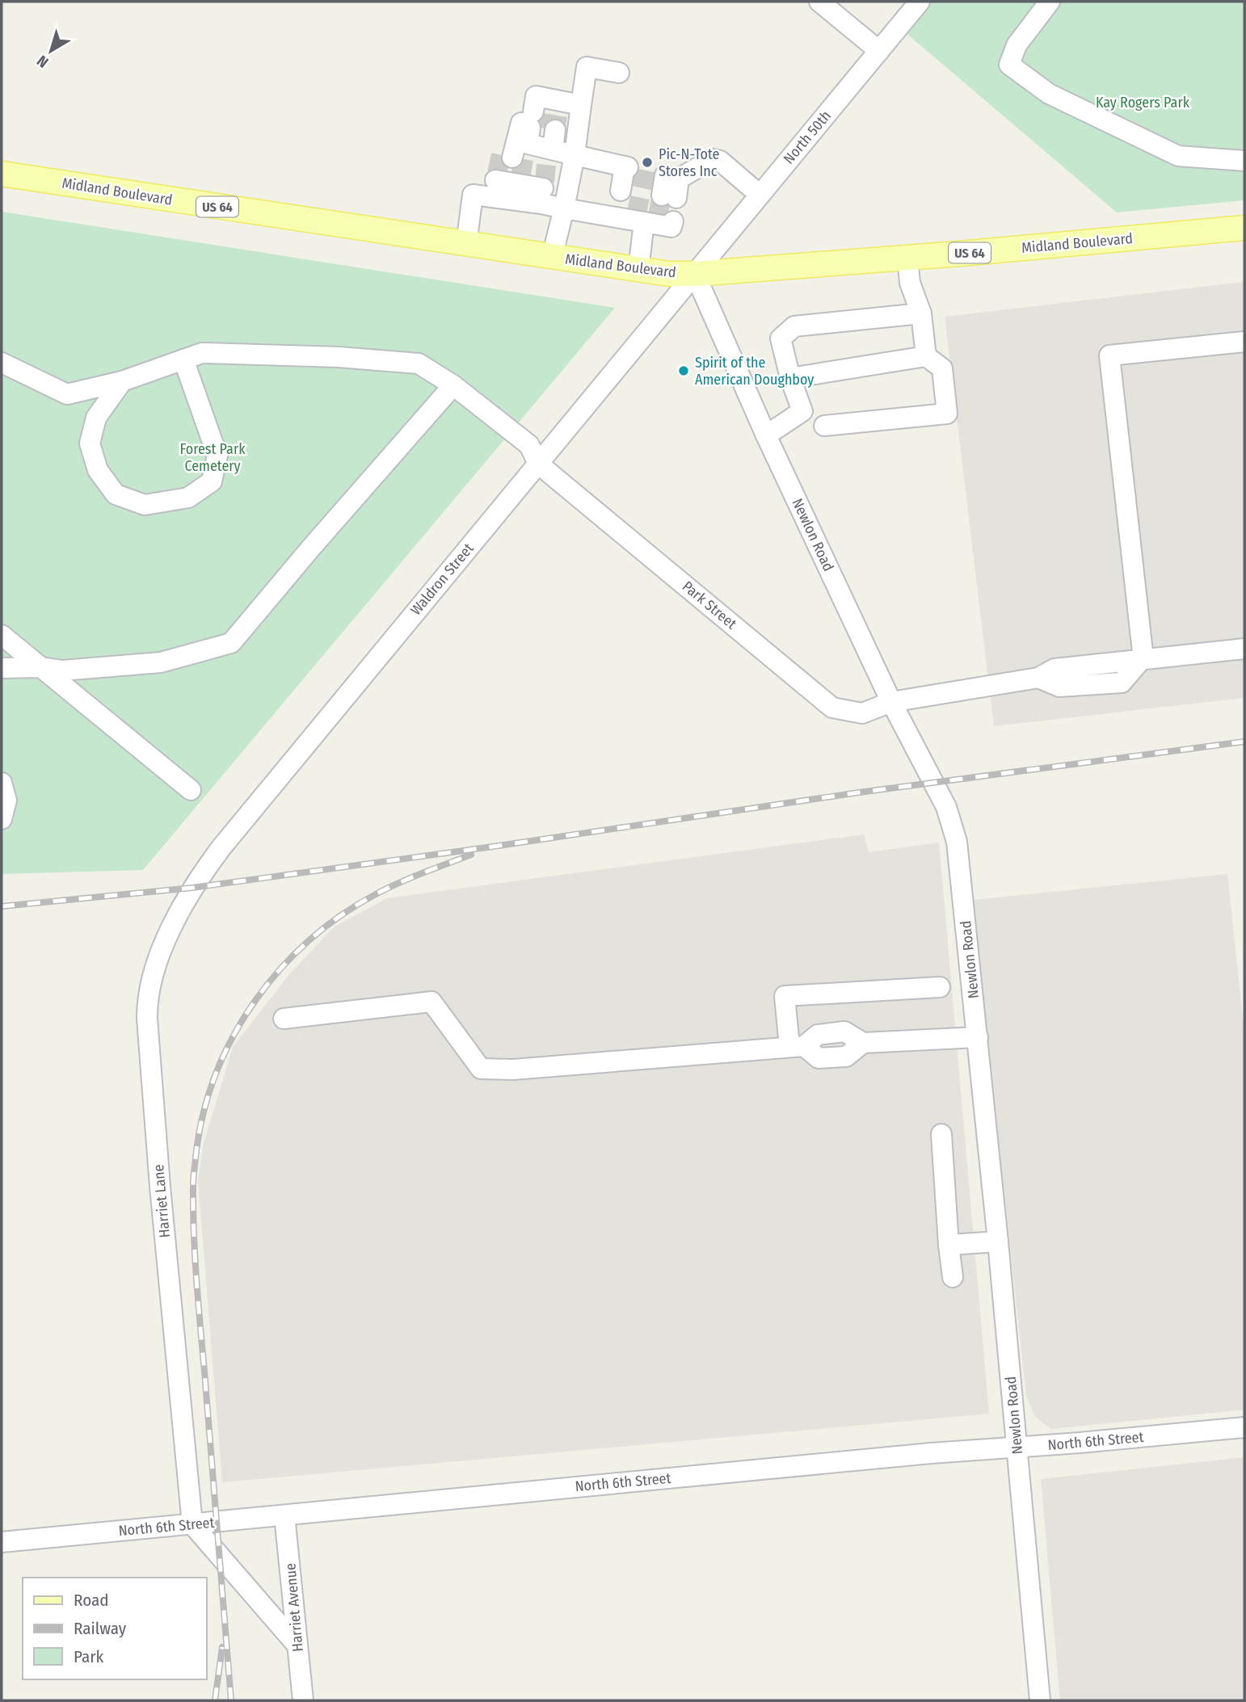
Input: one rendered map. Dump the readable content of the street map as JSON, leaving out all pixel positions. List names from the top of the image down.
{
  "streets": {
    "main road": ["Midland Boulevard", "US 64"],
    "street": [
      "North 50th",
      "Newlon Road",
      "Waldron Street",
      "Park Street",
      "Harriet Lane",
      "North 6th Street",
      "Harriet Avenue"
    ]
  },
  "crossings": [
    ["North 50th", "Midland Boulevard"],
    ["North 50th", "Newlon Road"],
    ["North 50th", "Waldron Street"],
    ["Midland Boulevard", "Newlon Road"],
    ["Midland Boulevard", "Waldron Street"],
    ["Newlon Road", "Waldron Street"],
    ["Newlon Road", "Park Street"],
    ["Newlon Road", "North 6th Street"],
    ["Waldron Street", "Park Street"],
    ["Waldron Street", "Harriet Lane"],
    ["Harriet Lane", "North 6th Street"],
    ["North 6th Street", "Harriet Avenue"]
  ],
  "parks": ["Kay Rogers Park", "Forest Park Cemetery"],
  "places": ["Pic-N-Tote Stores Inc", "Spirit of the American Doughboy"],
  "legend": ["Road", "Railway", "Park"],
  "north": "bottom left"
}
